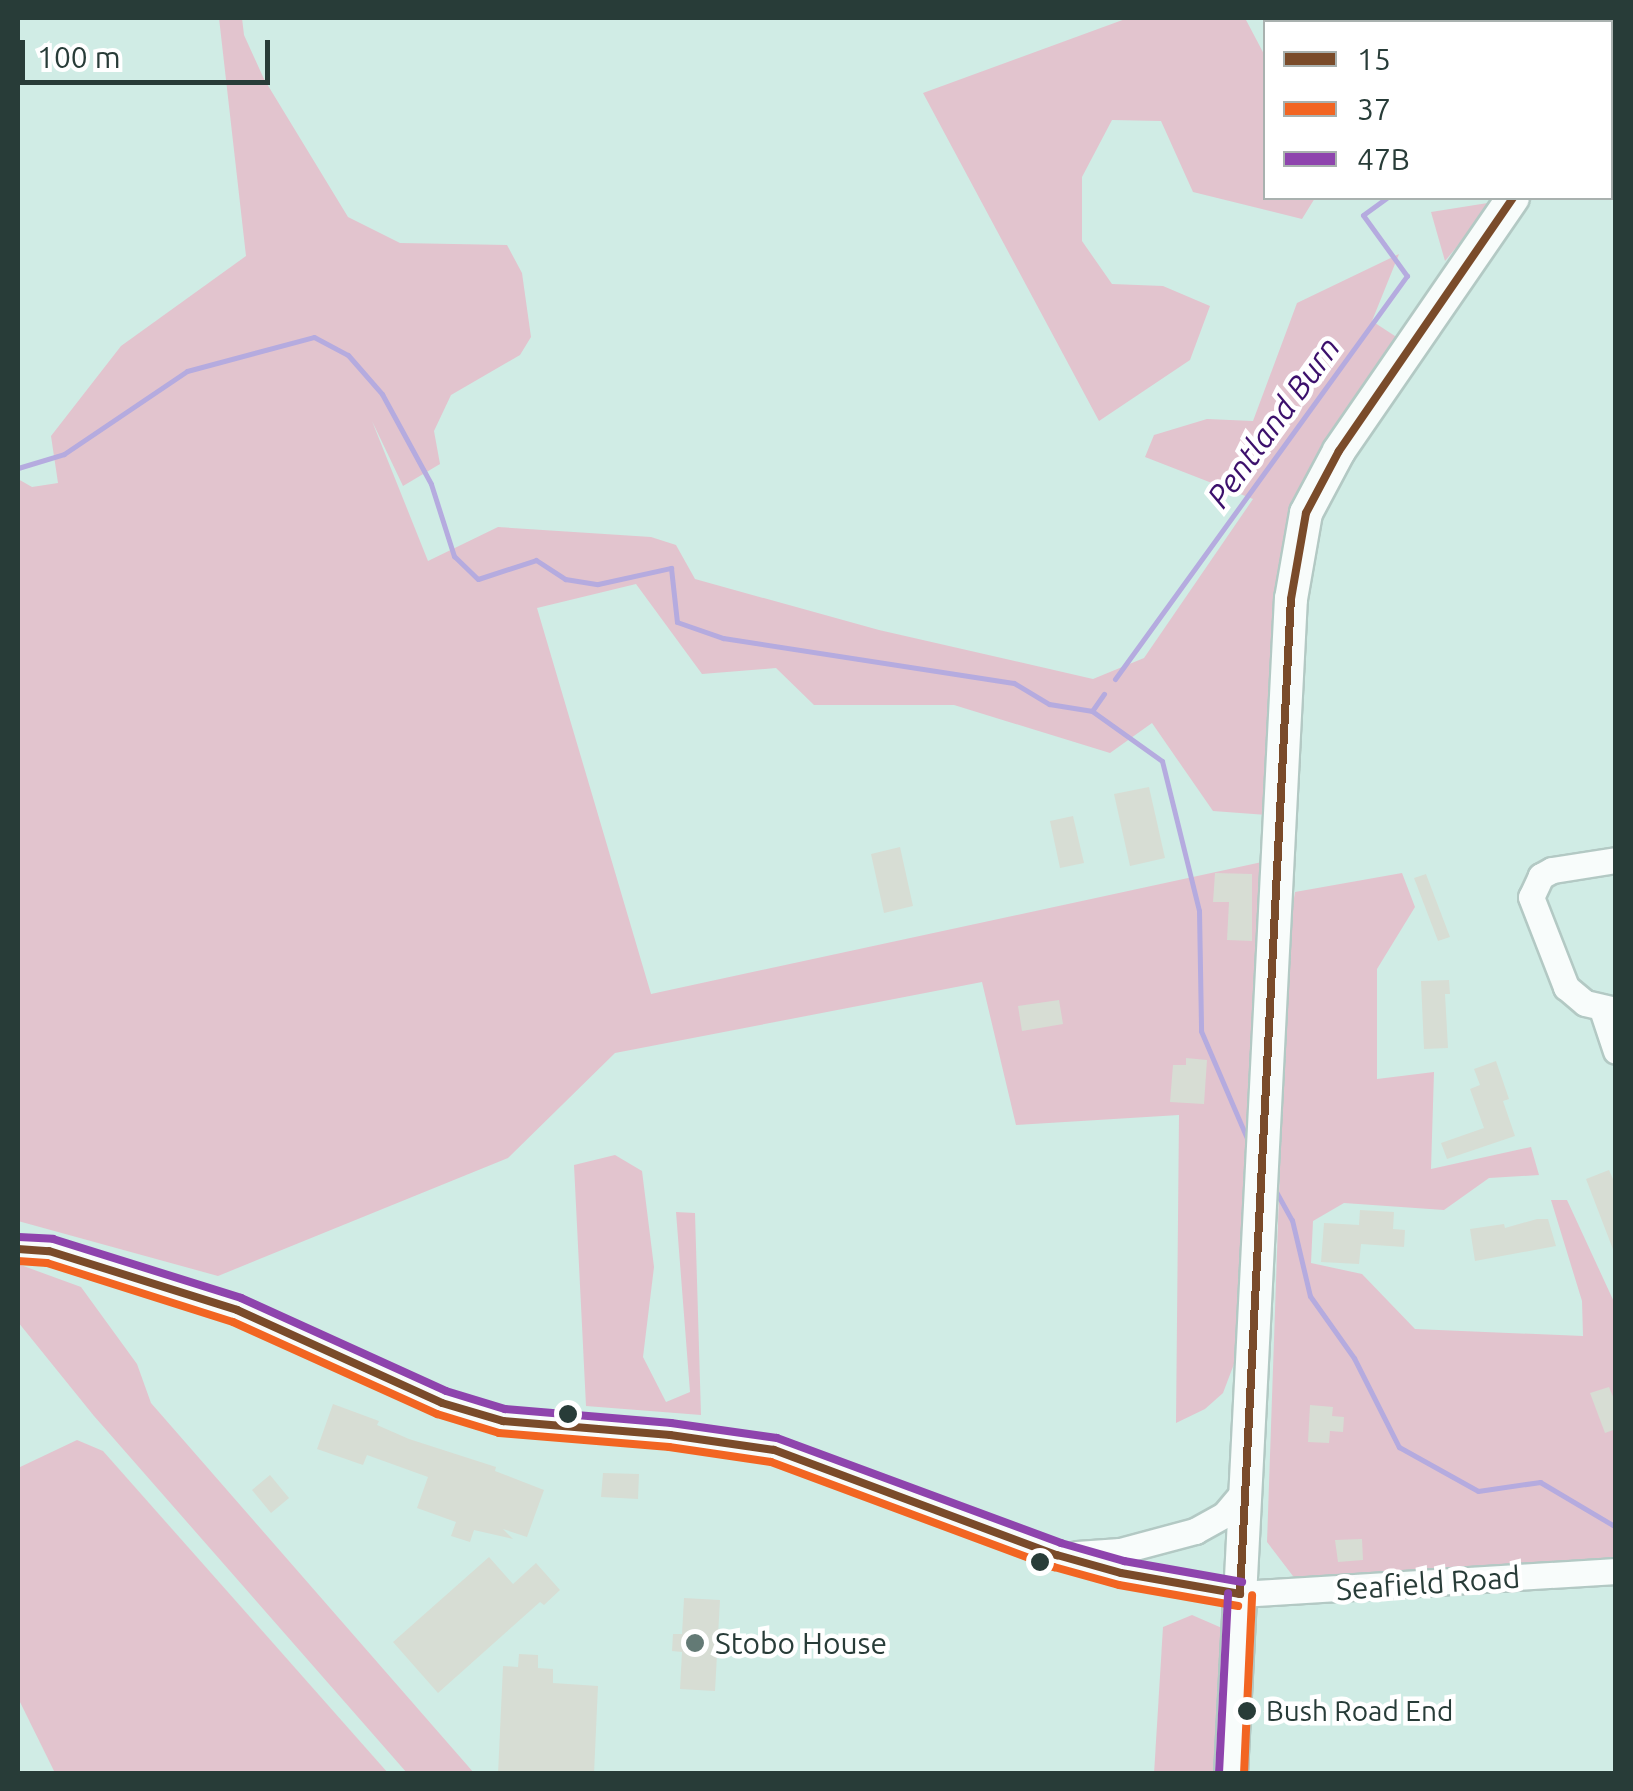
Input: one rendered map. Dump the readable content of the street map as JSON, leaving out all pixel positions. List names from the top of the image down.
{
  "streets": {
    "street": ["Seafield Road"]
  },
  "water": ["Pentland Burn"],
  "places": ["Stobo House", "Bush Road End"],
  "lines": ["transit line 15", "transit line 47B", "transit line 37"],
  "legend": ["15", "37", "47B"],
  "scale_bar": "100 m"
}
